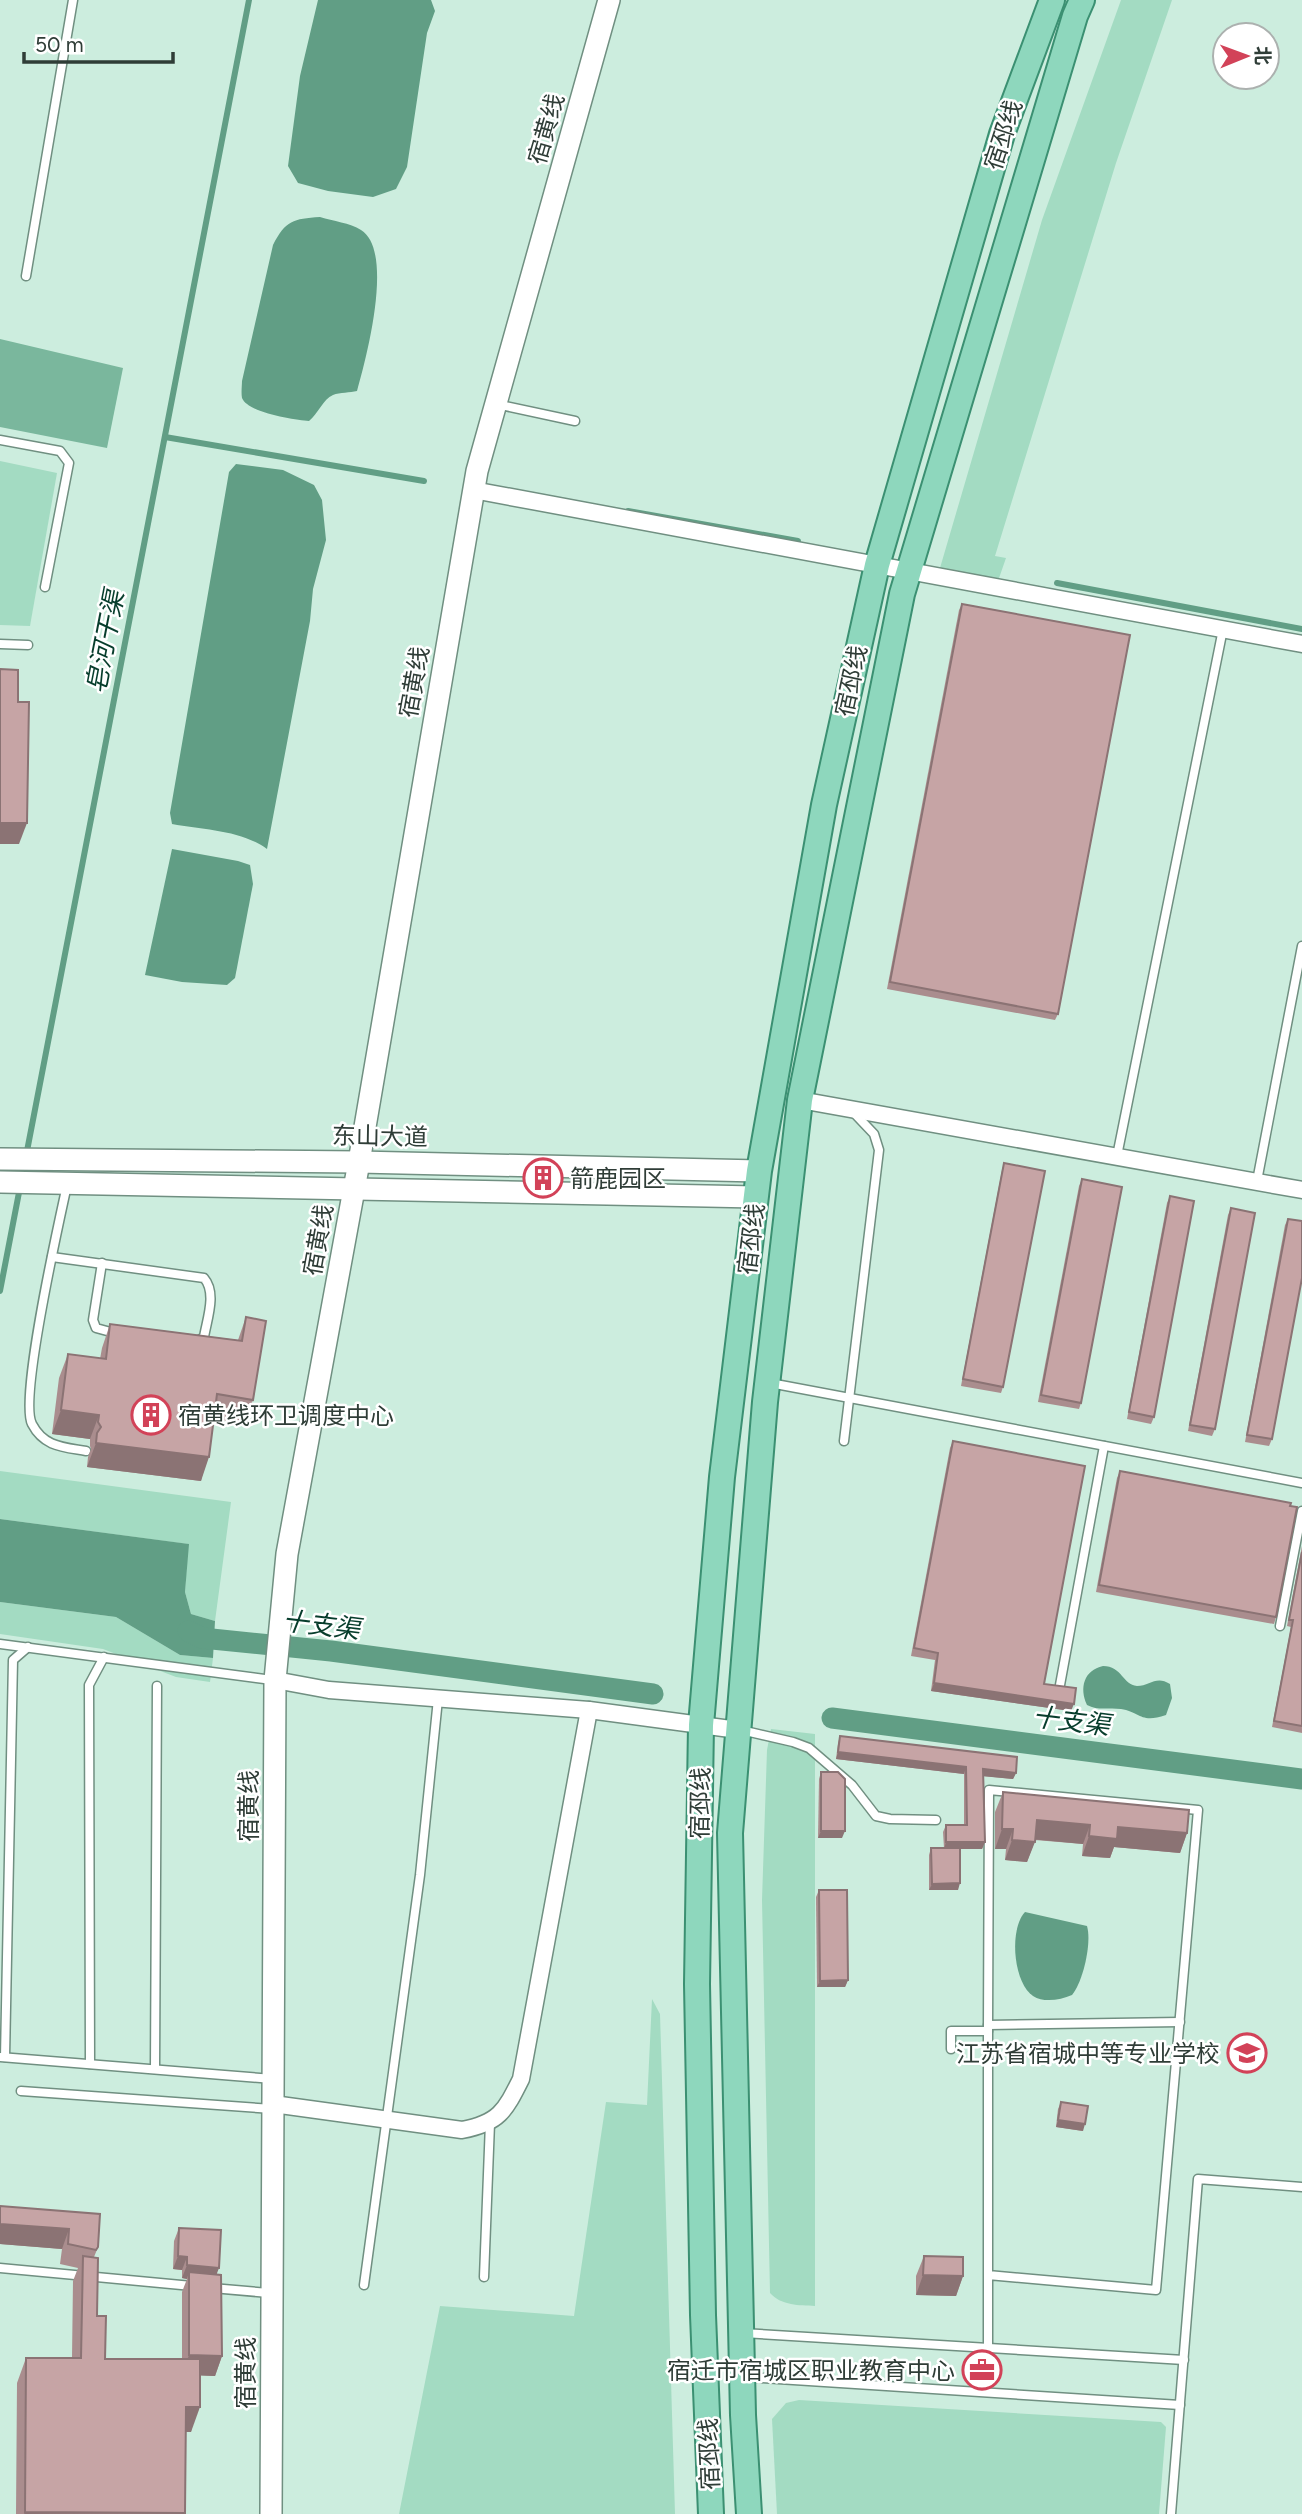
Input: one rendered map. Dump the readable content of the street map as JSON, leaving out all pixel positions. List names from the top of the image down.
{
  "streets": {
    "main road": ["宿黄线", "宿邳线", "东山大道"]
  },
  "crossings": [
    ["宿黄线", "东山大道"],
    ["宿邳线", "东山大道"]
  ],
  "water": ["皂河干渠", "十支渠"],
  "places": {
    "building": ["箭鹿园区", "宿黄线环卫调度中心"],
    "school or university": ["江苏省宿城中等专业学校"],
    "office": ["宿迁市宿城区职业教育中心"]
  },
  "scale_bar": "50 m",
  "north": "right"
}
